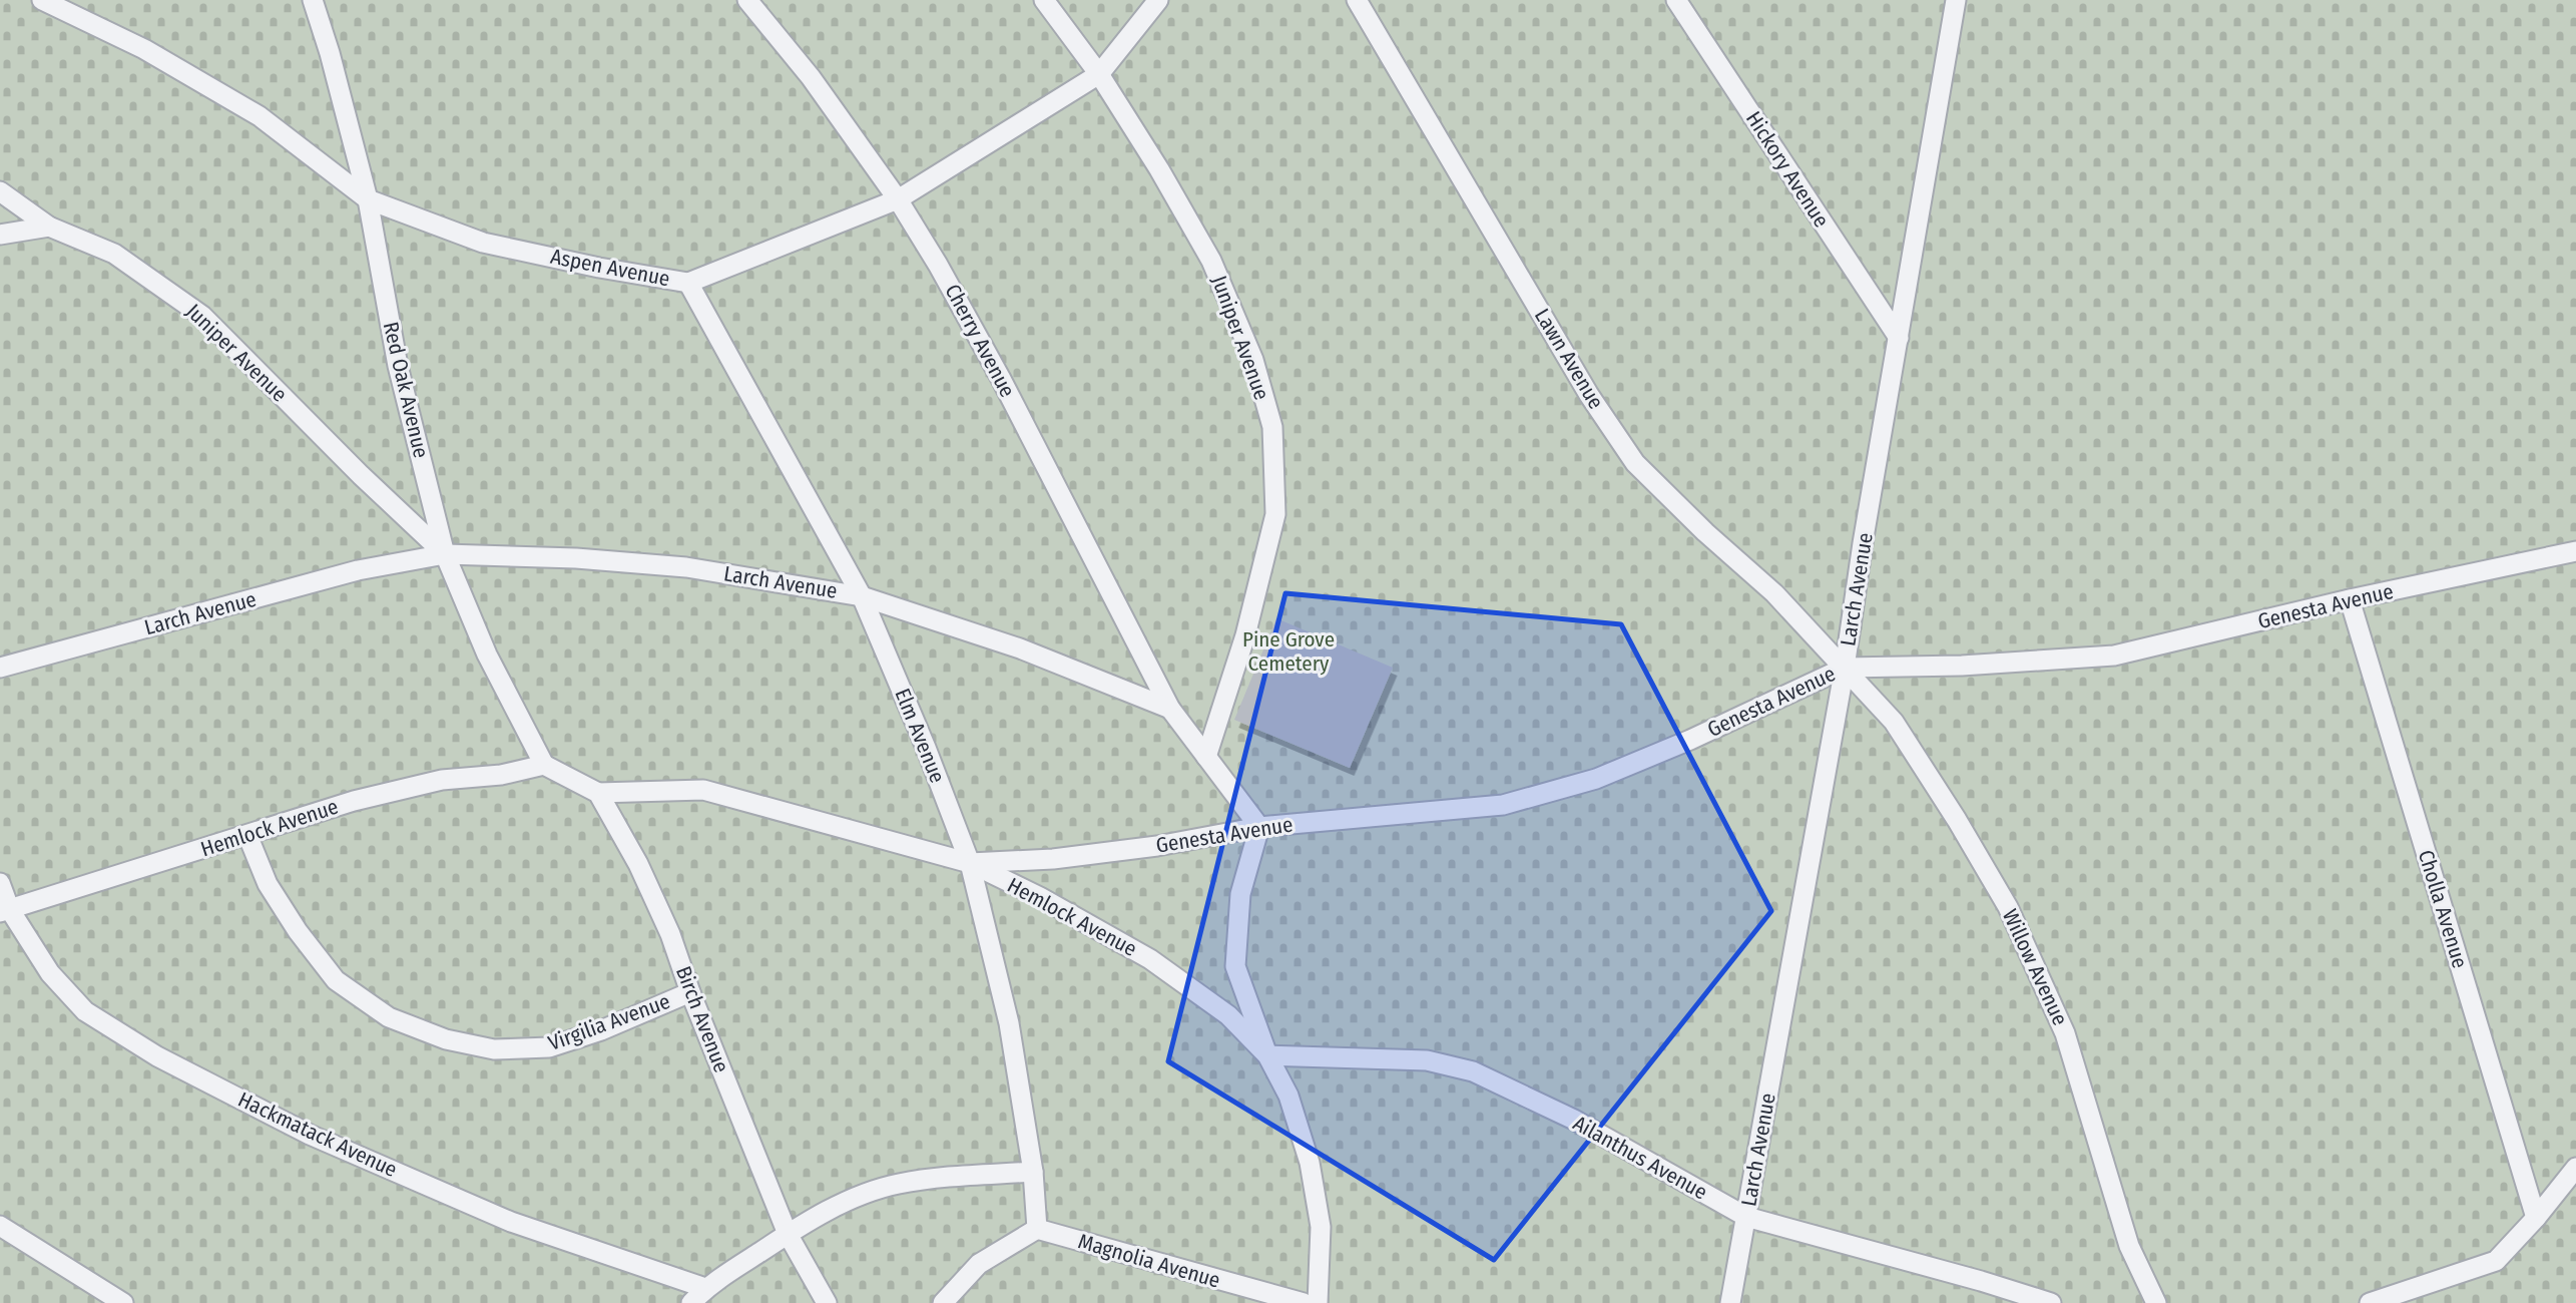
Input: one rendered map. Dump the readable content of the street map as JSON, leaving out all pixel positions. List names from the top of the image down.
{
  "streets": {
    "lane": [
      "Hickory Avenue",
      "Aspen Avenue",
      "Juniper Avenue",
      "Cherry Avenue",
      "Lawn Avenue",
      "Red Oak Avenue",
      "Larch Avenue",
      "Genesta Avenue",
      "Elm Avenue",
      "Hemlock Avenue",
      "Cholla Avenue",
      "Willow Avenue",
      "Birch Avenue",
      "Virgilia Avenue",
      "Hackmatack Avenue",
      "Ailanthus Avenue",
      "Magnolia Avenue"
    ]
  },
  "crossings": [
    ["Hickory Avenue", "Larch Avenue"],
    ["Aspen Avenue", "Juniper Avenue"],
    ["Aspen Avenue", "Cherry Avenue"],
    ["Aspen Avenue", "Red Oak Avenue"],
    ["Aspen Avenue", "Elm Avenue"],
    ["Juniper Avenue", "Red Oak Avenue"],
    ["Juniper Avenue", "Larch Avenue"],
    ["Cherry Avenue", "Larch Avenue"],
    ["Lawn Avenue", "Larch Avenue"],
    ["Lawn Avenue", "Genesta Avenue"],
    ["Lawn Avenue", "Willow Avenue"],
    ["Red Oak Avenue", "Larch Avenue"],
    ["Red Oak Avenue", "Hemlock Avenue"],
    ["Larch Avenue", "Genesta Avenue"],
    ["Larch Avenue", "Elm Avenue"],
    ["Larch Avenue", "Willow Avenue"],
    ["Larch Avenue", "Ailanthus Avenue"],
    ["Genesta Avenue", "Elm Avenue"],
    ["Genesta Avenue", "Hemlock Avenue"],
    ["Genesta Avenue", "Cholla Avenue"],
    ["Genesta Avenue", "Willow Avenue"],
    ["Elm Avenue", "Hemlock Avenue"],
    ["Elm Avenue", "Magnolia Avenue"],
    ["Hemlock Avenue", "Birch Avenue"],
    ["Hemlock Avenue", "Virgilia Avenue"],
    ["Hemlock Avenue", "Hackmatack Avenue"],
    ["Hemlock Avenue", "Ailanthus Avenue"],
    ["Birch Avenue", "Virgilia Avenue"]
  ],
  "parks": ["Pine Grove Cemetery"]
}
